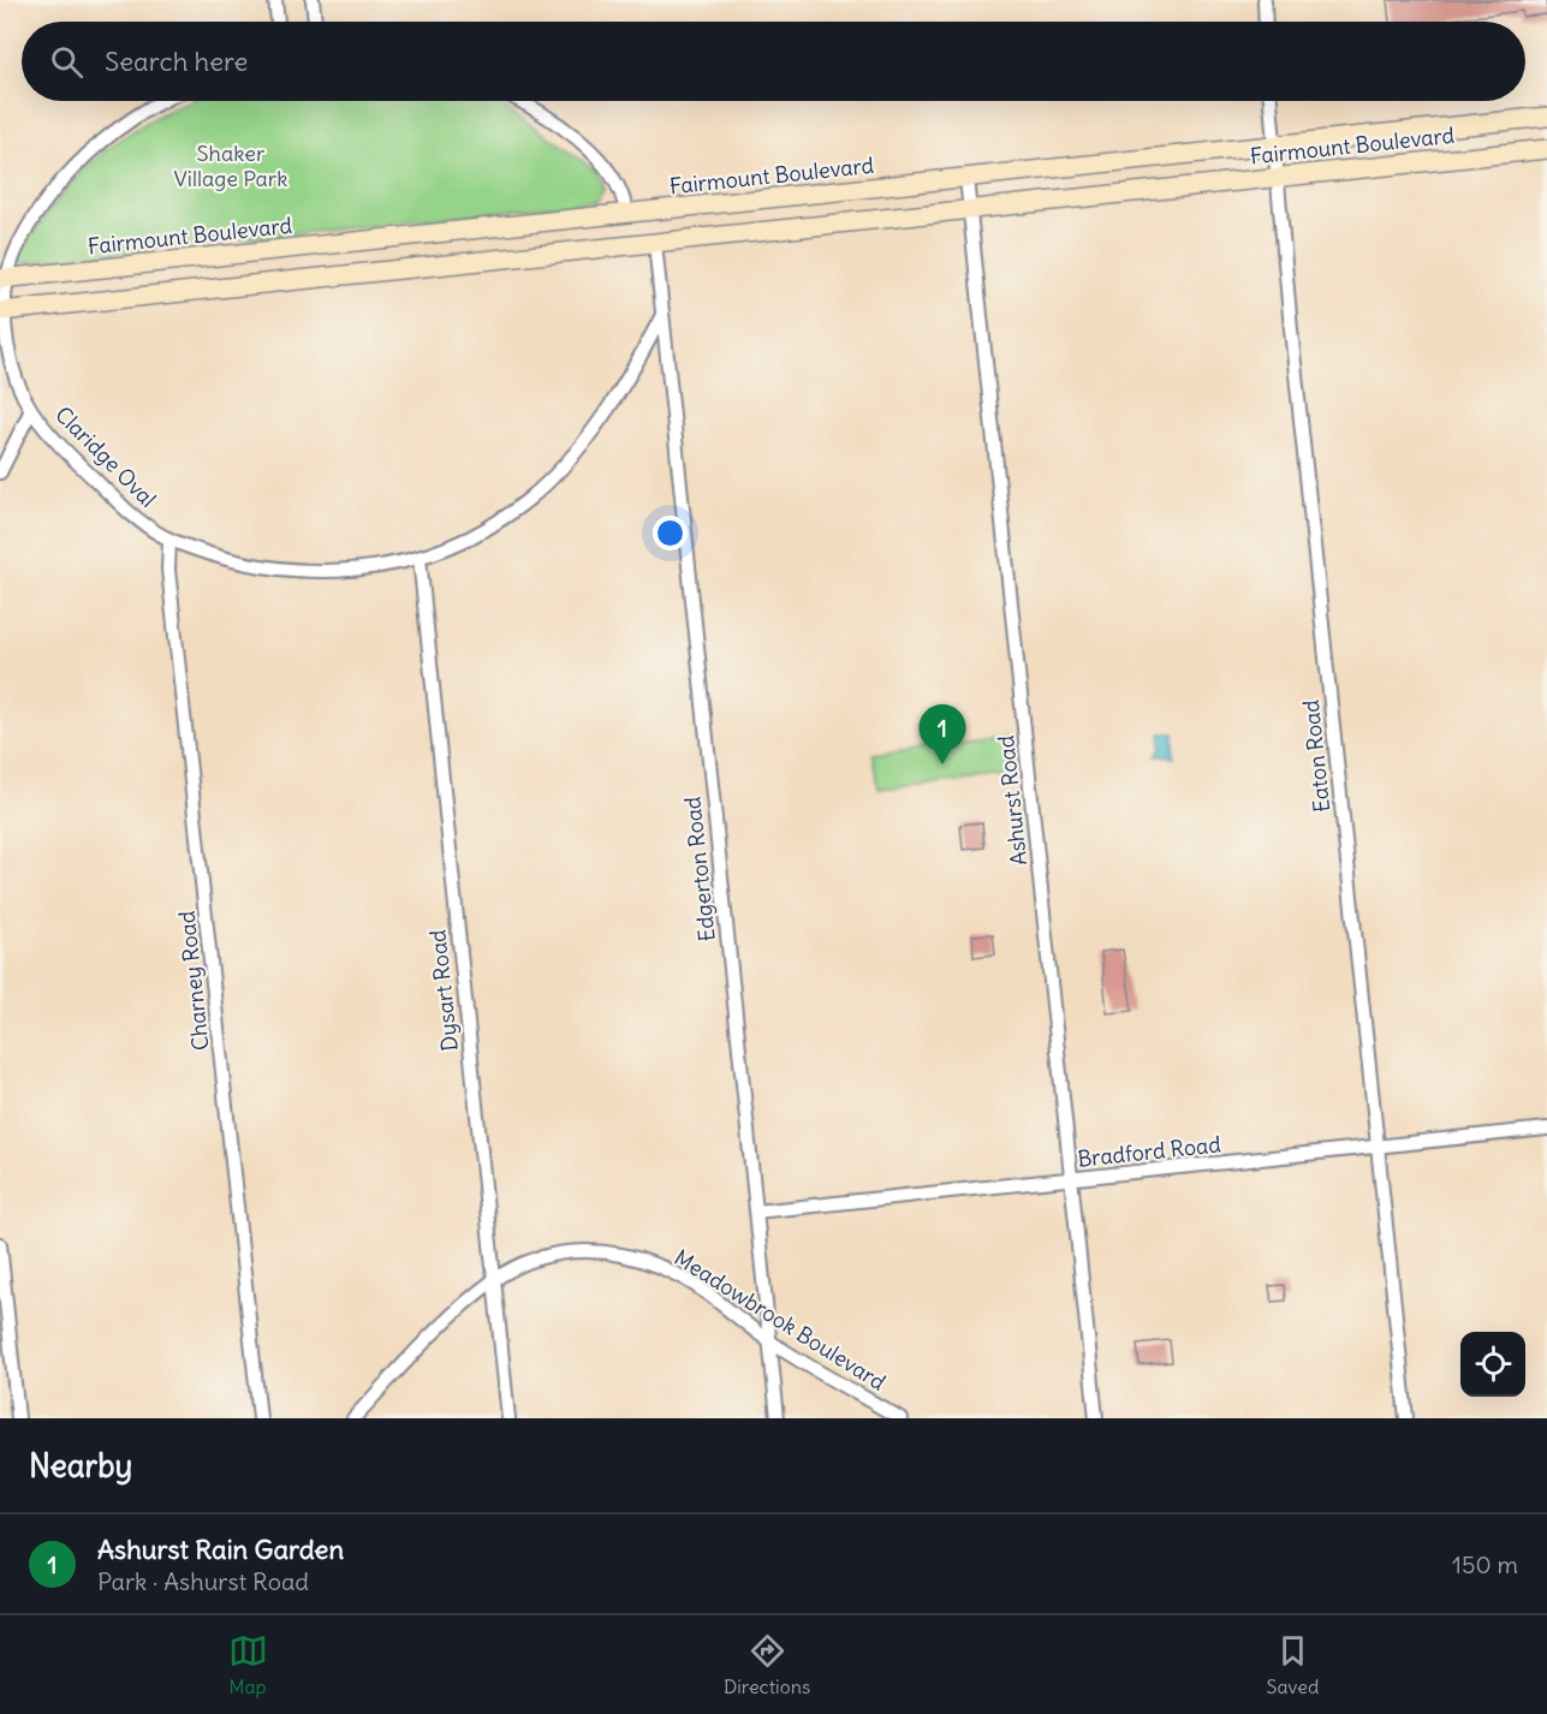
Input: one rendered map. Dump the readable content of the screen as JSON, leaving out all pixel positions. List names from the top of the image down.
{
  "streets": {
    "main road": ["Fairmount Boulevard"],
    "street": [
      "Claridge Oval",
      "Eaton Road",
      "Ashurst Road",
      "Edgerton Road",
      "Charney Road",
      "Dysart Road",
      "Bradford Road",
      "Meadowbrook Boulevard"
    ]
  },
  "crossings": [
    ["Fairmount Boulevard", "Claridge Oval"],
    ["Fairmount Boulevard", "Eaton Road"],
    ["Fairmount Boulevard", "Ashurst Road"],
    ["Claridge Oval", "Edgerton Road"],
    ["Claridge Oval", "Charney Road"],
    ["Claridge Oval", "Dysart Road"],
    ["Eaton Road", "Bradford Road"],
    ["Ashurst Road", "Bradford Road"],
    ["Edgerton Road", "Bradford Road"],
    ["Edgerton Road", "Meadowbrook Boulevard"],
    ["Dysart Road", "Meadowbrook Boulevard"]
  ],
  "parks": ["Shaker Village Park"],
  "page": {
    "search": "Search here",
    "pins": "1",
    "heading": "Nearby",
    "list": [
      {
        "mark": "1",
        "name": "Ashurst Rain Garden",
        "note": "Park · Ashurst Road",
        "value": "150 m"
      }
    ],
    "nav": ["Map", "Directions", "Saved"]
  }
}
